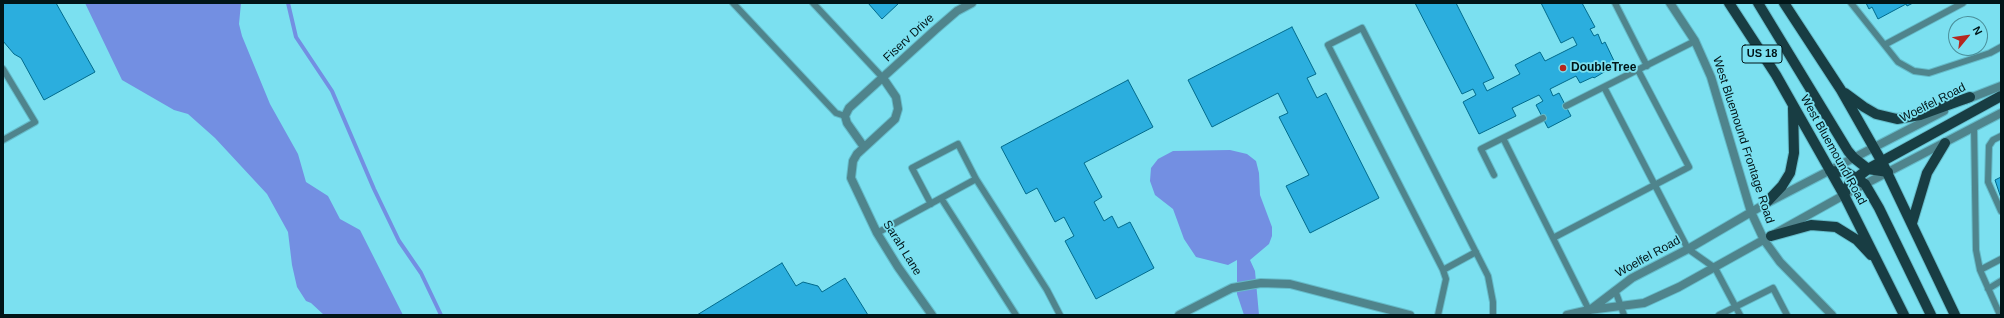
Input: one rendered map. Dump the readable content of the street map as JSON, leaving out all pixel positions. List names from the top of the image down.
{
  "streets": {
    "main road": ["US 18", "West Bluemound Road"],
    "street": [
      "Fiserv Drive",
      "Woelfel Road",
      "West Bluemound Frontage Road",
      "Sarah Lane"
    ]
  },
  "crossings": [
    ["Fiserv Drive", "Sarah Lane"],
    ["Woelfel Road", "West Bluemound Frontage Road"],
    ["Woelfel Road", "West Bluemound Road"]
  ],
  "places": ["DoubleTree"],
  "north": "top right"
}
